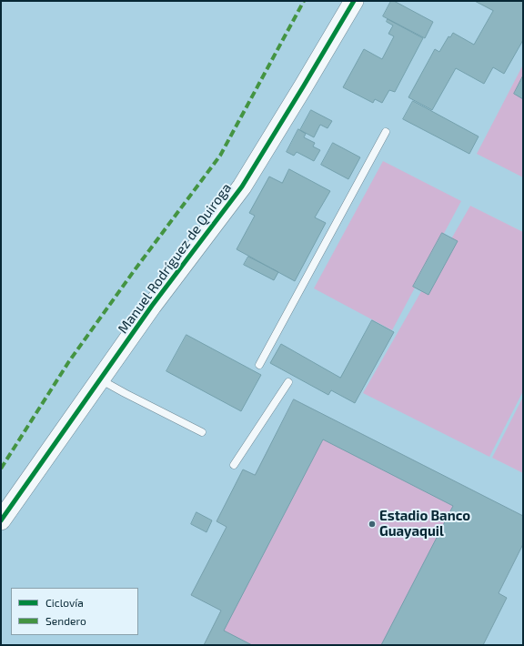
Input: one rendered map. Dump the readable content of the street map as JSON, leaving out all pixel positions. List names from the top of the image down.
{
  "streets": {
    "street": ["Manuel Rodríguez de Quiroga"]
  },
  "places": ["Estadio Banco Guayaquil"],
  "legend": ["Ciclovía", "Sendero"]
}
